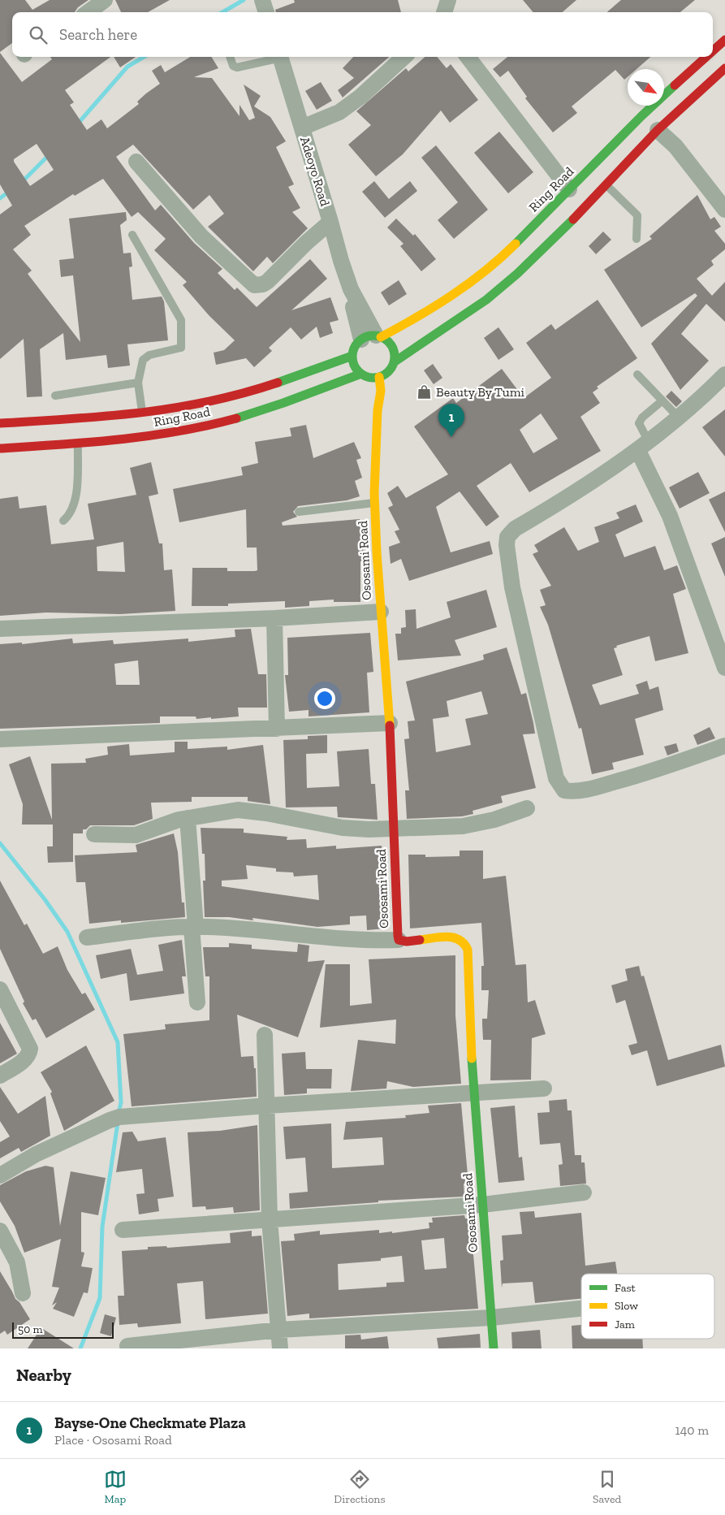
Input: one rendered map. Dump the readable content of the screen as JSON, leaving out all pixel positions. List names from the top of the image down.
{
  "streets": {
    "main road": ["Ring Road", "Ososami Road"],
    "street": ["Adeoyo Road"]
  },
  "crossings": [
    ["Adeoyo Road", "Ring Road"]
  ],
  "places": {
    "shop": ["Beauty By Tumi"]
  },
  "legend": ["Fast", "Slow", "Jam"],
  "scale_bar": "50 m",
  "north": "bottom right",
  "page": {
    "search": "Search here",
    "pins": "1",
    "scale": "50 m",
    "heading": "Nearby",
    "list": [
      {
        "mark": "1",
        "name": "Bayse-One Checkmate Plaza",
        "note": "Place · Ososami Road",
        "value": "140 m"
      }
    ],
    "nav": ["Map", "Directions", "Saved"]
  }
}
